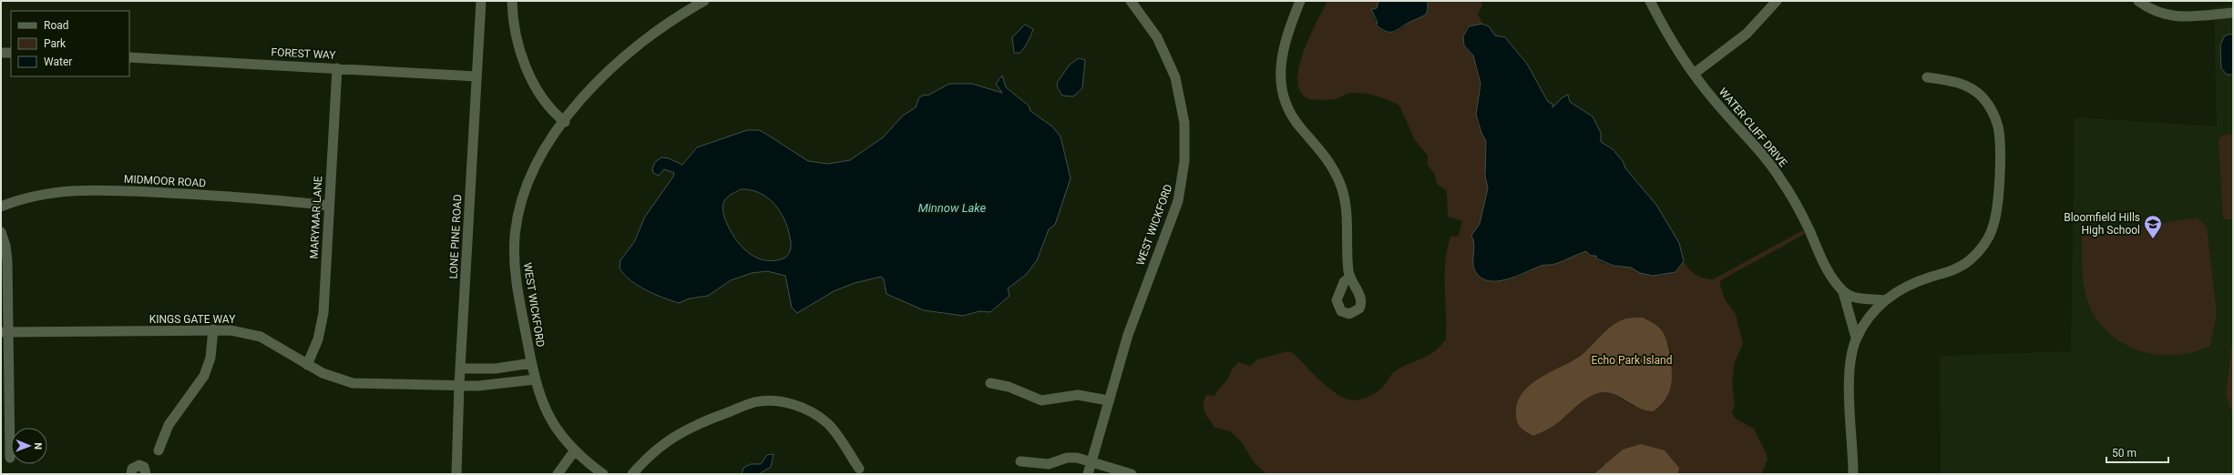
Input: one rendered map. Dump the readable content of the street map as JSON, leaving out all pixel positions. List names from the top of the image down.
{
  "streets": {
    "street": [
      "FOREST WAY",
      "WATER CLIFF DRIVE",
      "MIDMOOR ROAD",
      "MARYMAR LANE",
      "WEST WICKFORD",
      "LONE PINE ROAD",
      "KINGS GATE WAY"
    ]
  },
  "crossings": [
    ["FOREST WAY", "MARYMAR LANE"],
    ["FOREST WAY", "LONE PINE ROAD"],
    ["MIDMOOR ROAD", "MARYMAR LANE"],
    ["MARYMAR LANE", "KINGS GATE WAY"],
    ["WEST WICKFORD", "KINGS GATE WAY"],
    ["LONE PINE ROAD", "KINGS GATE WAY"]
  ],
  "water": ["Minnow Lake"],
  "parks": ["Echo Park Island"],
  "places": {
    "school or university": ["Bloomfield Hills High School"]
  },
  "legend": ["Road", "Park", "Water"],
  "scale_bar": "50 m",
  "north": "right"
}
